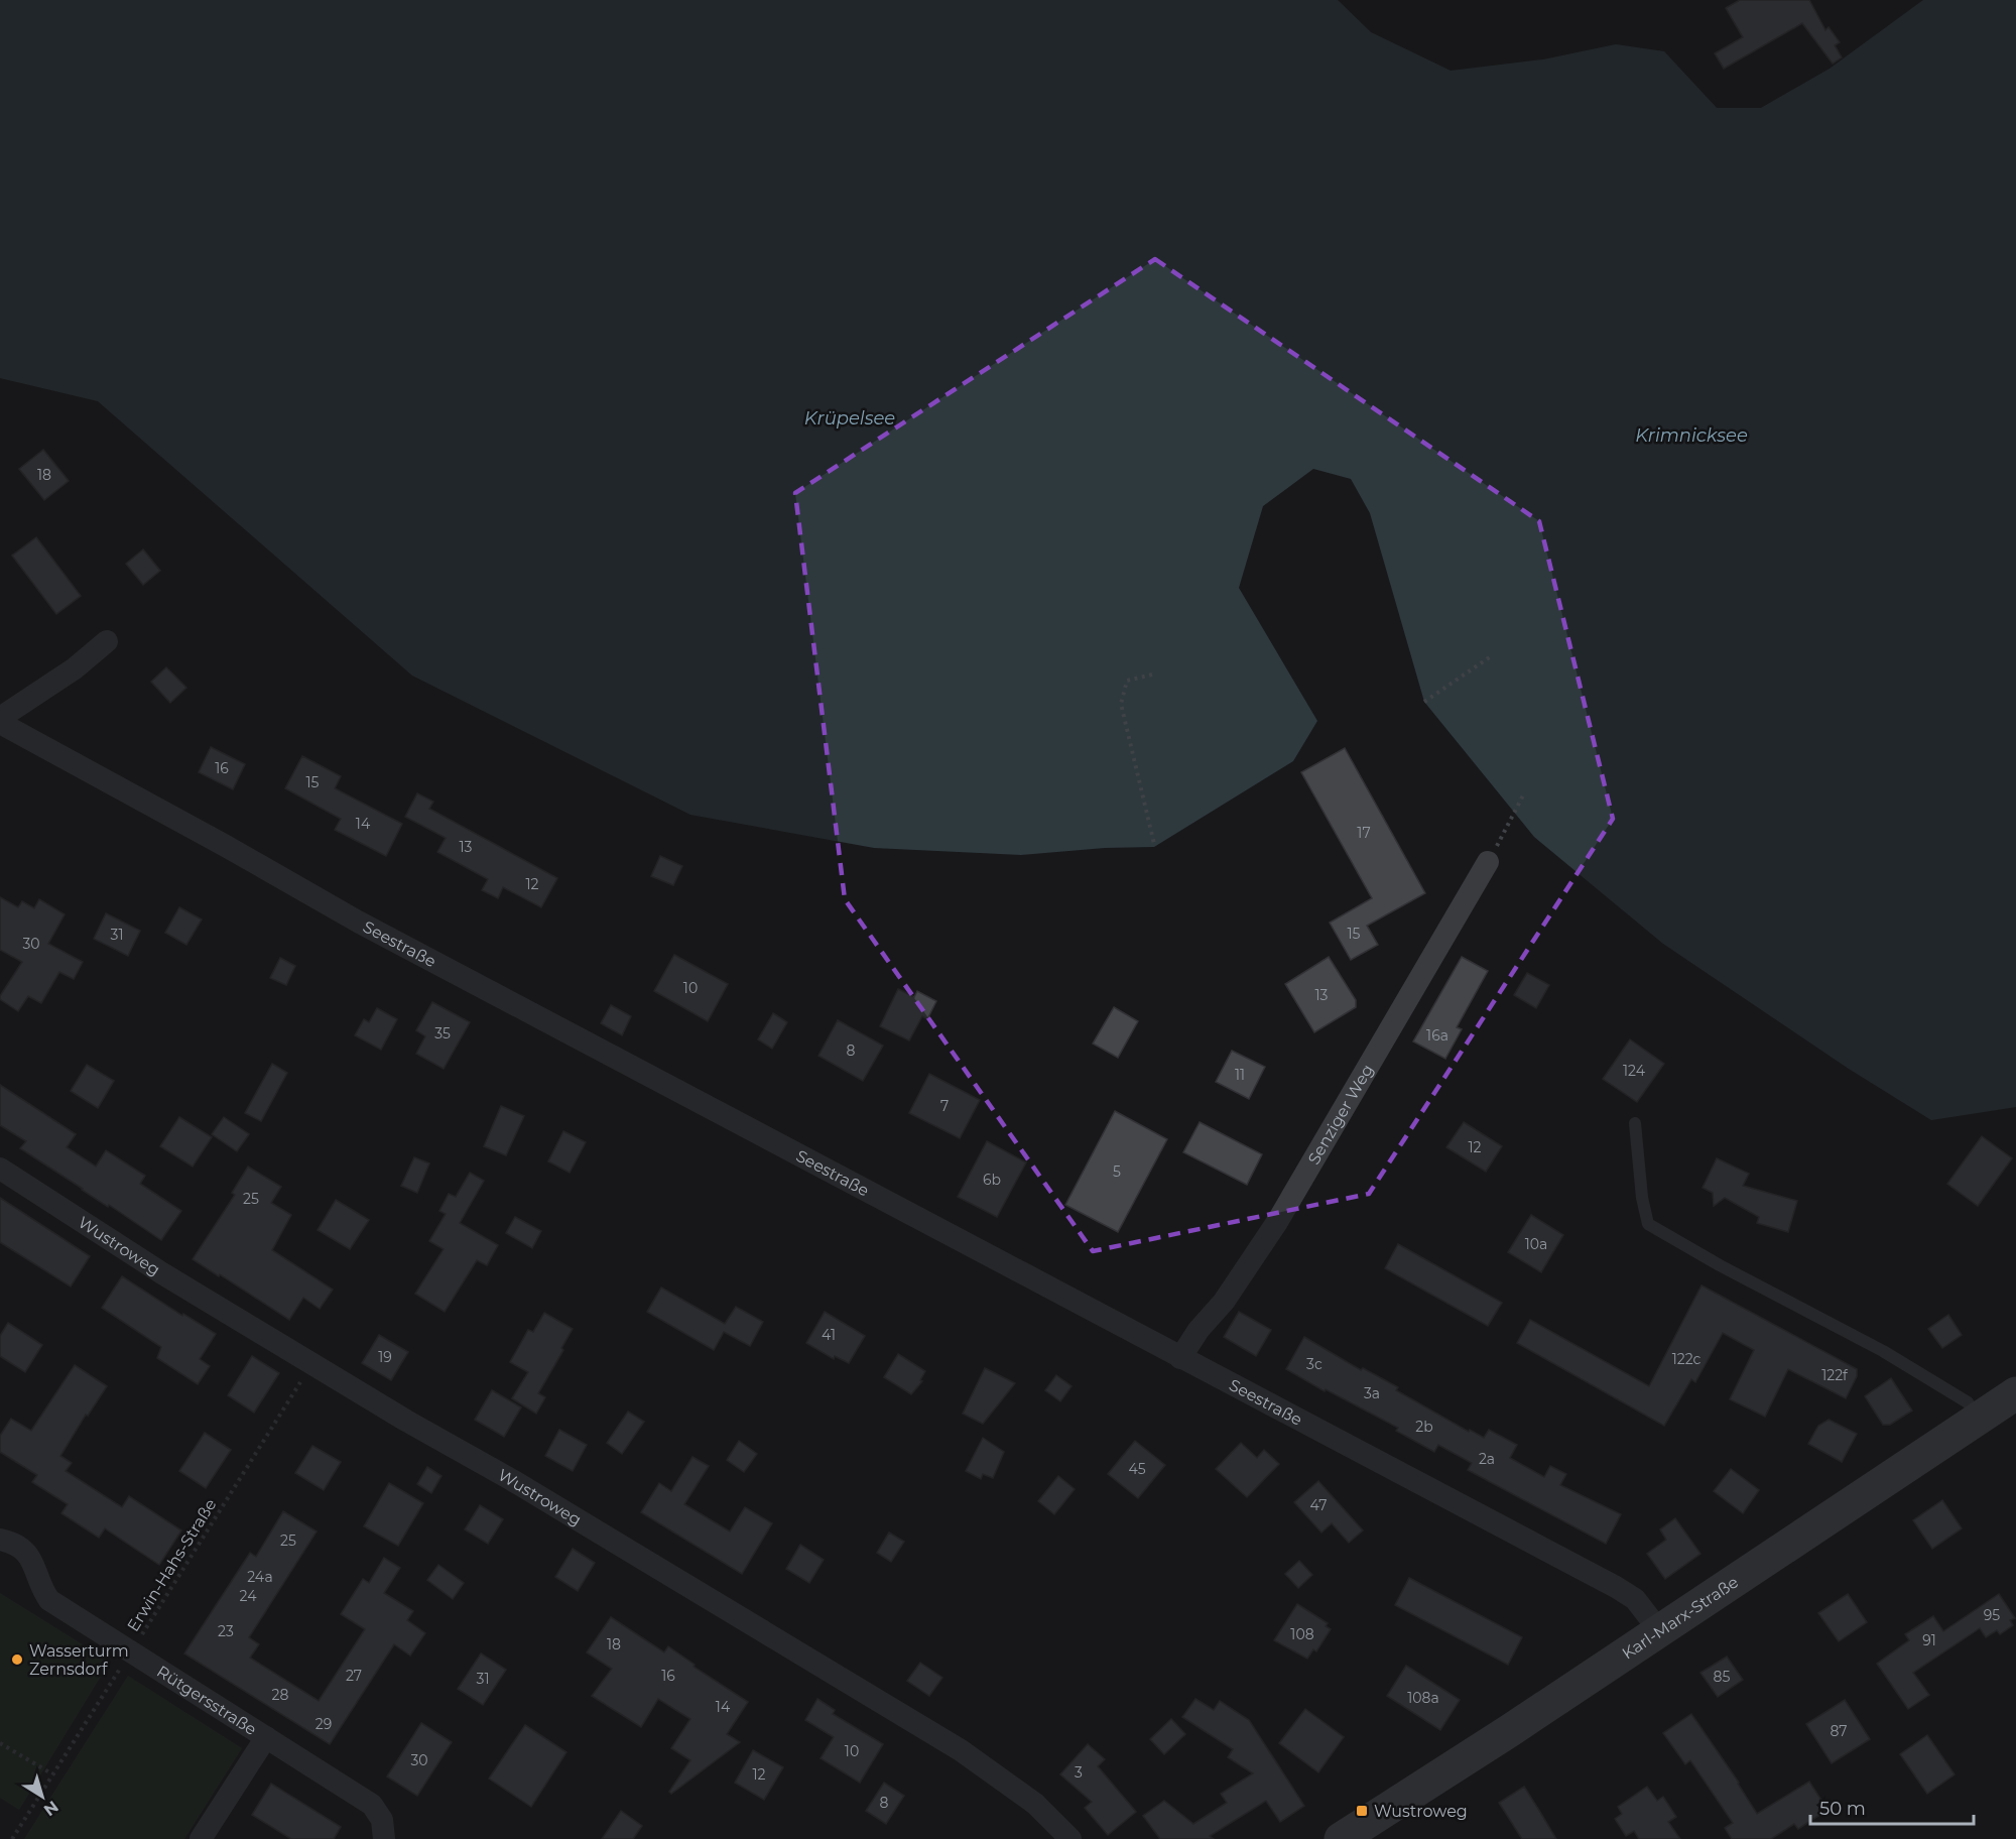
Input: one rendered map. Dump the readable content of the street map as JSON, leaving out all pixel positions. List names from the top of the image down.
{
  "streets": {
    "street": [
      "Seestraße",
      "Senziger Weg",
      "Wustroweg",
      "Karl-Marx-Straße",
      "Rütgersstraße"
    ],
    "path": ["Erwin-Hahs-Straße"]
  },
  "crossings": [
    ["Seestraße", "Senziger Weg"],
    ["Seestraße", "Karl-Marx-Straße"],
    ["Wustroweg", "Erwin-Hahs-Straße"],
    ["Erwin-Hahs-Straße", "Rütgersstraße"]
  ],
  "water": ["Krüpelsee", "Krimnicksee"],
  "places": {
    "other": ["Wasserturm Zernsdorf"],
    "transit": ["Wustroweg"]
  },
  "house_numbers": [
    "18",
    "16",
    "15",
    "14",
    "17",
    "13",
    "12",
    "15",
    "31",
    "30",
    "10",
    "13",
    "35",
    "16a",
    "8",
    "124",
    "11",
    "7",
    "12",
    "5",
    "6b",
    "25",
    "10a",
    "41",
    "19",
    "122c",
    "3c",
    "122f",
    "3a",
    "2b",
    "2a",
    "45",
    "47",
    "25",
    "24a",
    "24",
    "95",
    "23",
    "108",
    "91",
    "18",
    "27",
    "16",
    "85",
    "31",
    "28",
    "108a",
    "14",
    "29",
    "87",
    "10",
    "30",
    "3",
    "12",
    "8"
  ],
  "scale_bar": "50 m",
  "north": "bottom right"
}
